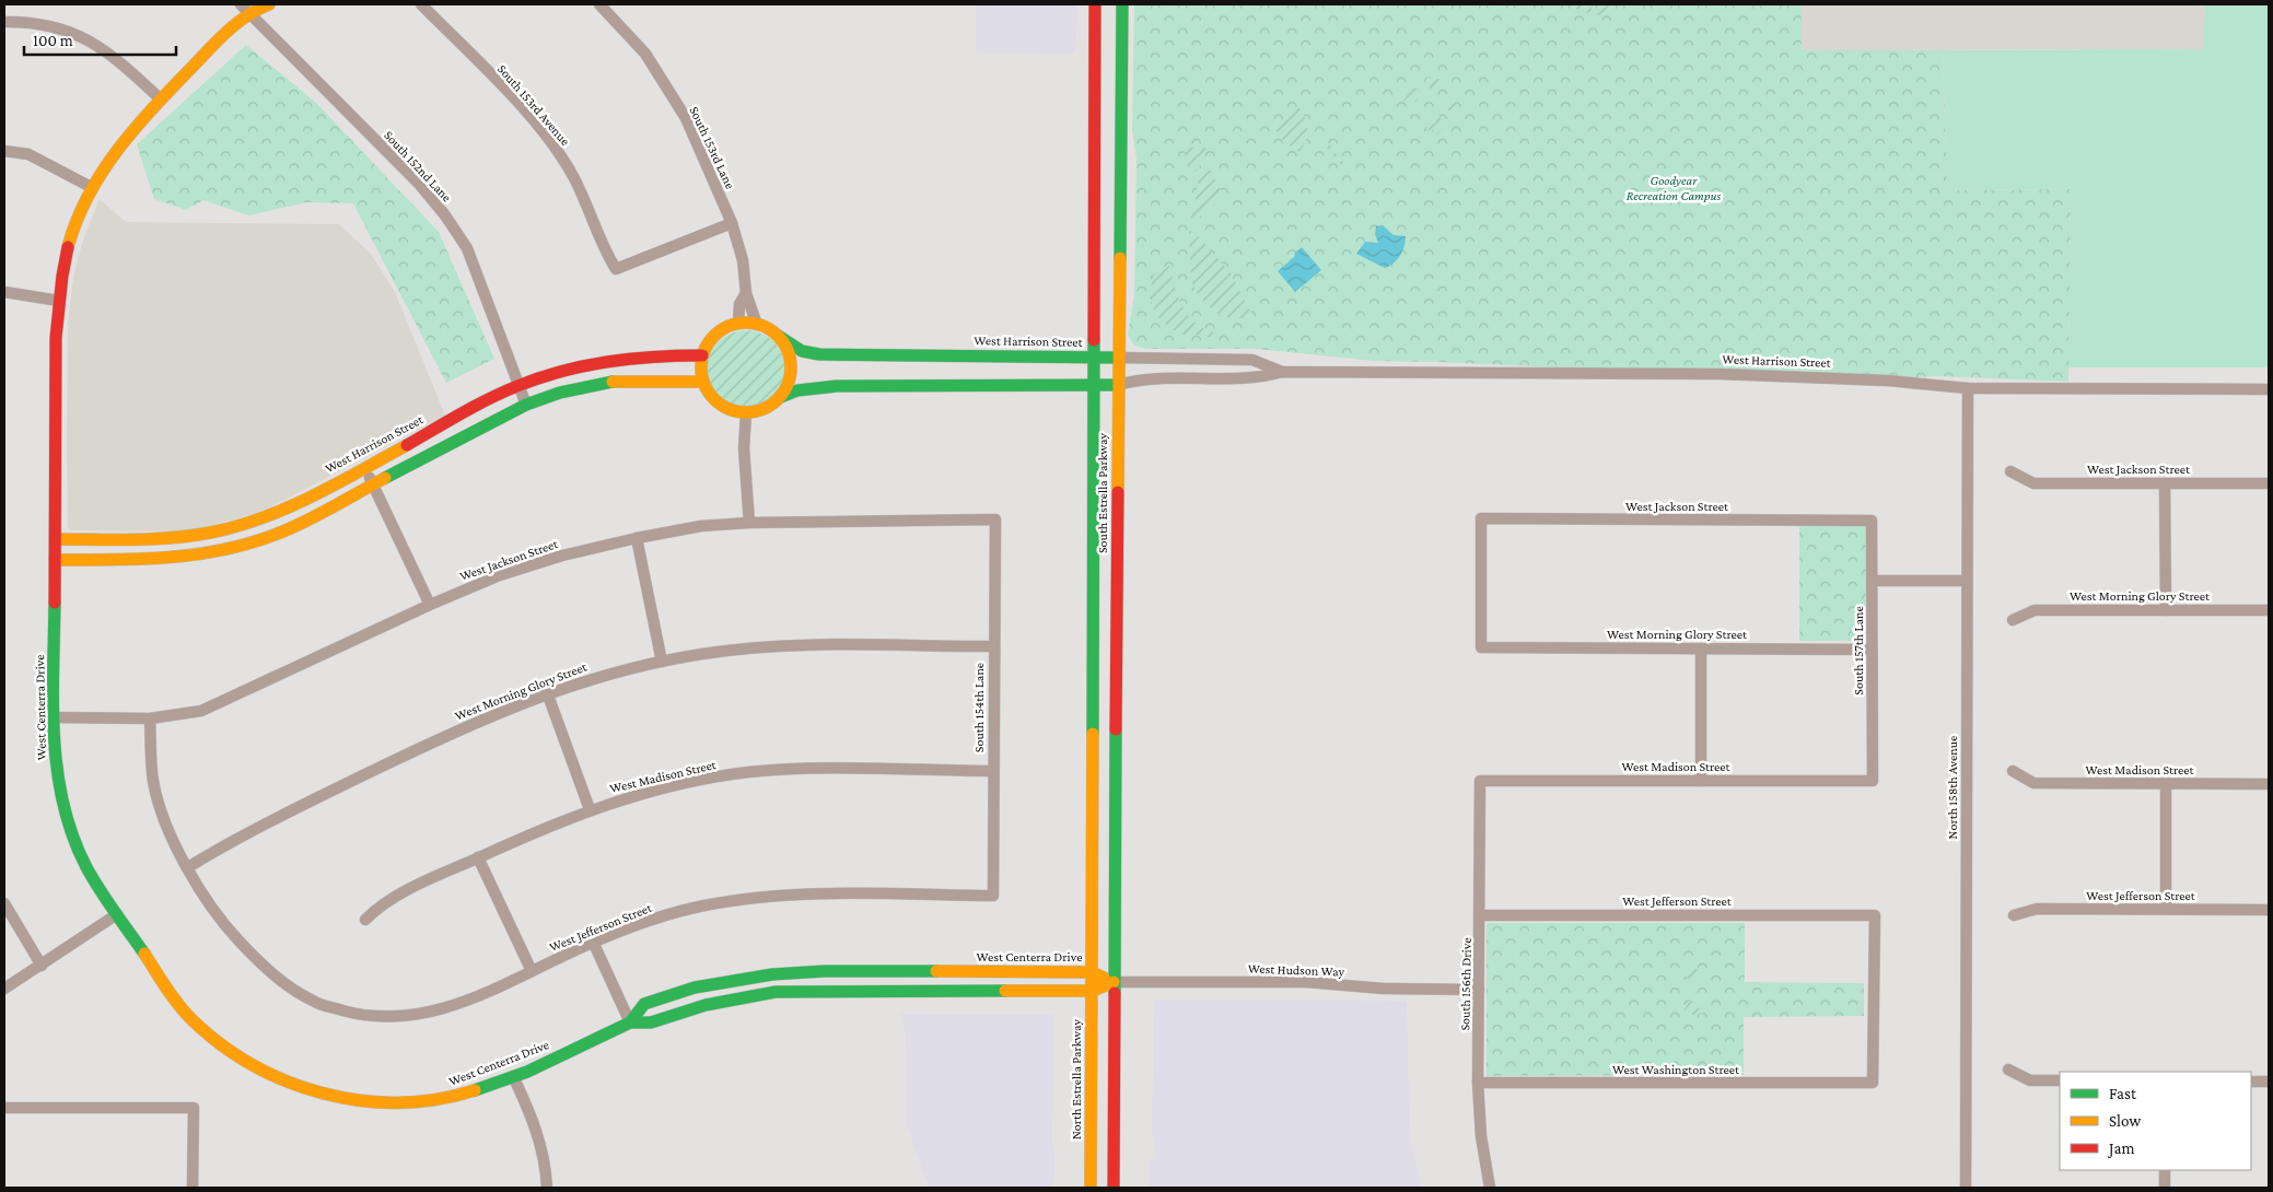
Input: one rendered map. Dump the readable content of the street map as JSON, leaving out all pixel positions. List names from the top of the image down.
{
  "streets": {
    "street": [
      "South 153rd Avenue",
      "South 153rd Lane",
      "South 152nd Lane",
      "West Harrison Street",
      "West Jackson Street",
      "South Estrella Parkway",
      "West Morning Glory Street",
      "South 157th Lane",
      "West Centerra Drive",
      "South 154th Lane",
      "West Madison Street",
      "North 158th Avenue",
      "West Jefferson Street",
      "West Hudson Way",
      "South 156th Drive",
      "West Washington Street",
      "North Estrella Parkway"
    ]
  },
  "crossings": [
    ["South 153rd Avenue", "South 153rd Lane"],
    ["South 153rd Lane", "West Harrison Street"],
    ["South 152nd Lane", "West Harrison Street"],
    ["South 152nd Lane", "West Centerra Drive"],
    ["West Harrison Street", "South Estrella Parkway"],
    ["West Harrison Street", "West Centerra Drive"],
    ["West Harrison Street", "North 158th Avenue"],
    ["West Jackson Street", "West Morning Glory Street"],
    ["West Jackson Street", "South 157th Lane"],
    ["West Jackson Street", "West Centerra Drive"],
    ["West Jackson Street", "South 154th Lane"],
    ["West Jackson Street", "West Jefferson Street"],
    ["South Estrella Parkway", "West Centerra Drive"],
    ["South Estrella Parkway", "West Hudson Way"],
    ["South Estrella Parkway", "North Estrella Parkway"],
    ["West Morning Glory Street", "South 157th Lane"],
    ["West Morning Glory Street", "South 154th Lane"],
    ["West Morning Glory Street", "West Jefferson Street"],
    ["South 157th Lane", "West Madison Street"],
    ["West Centerra Drive", "West Hudson Way"],
    ["West Centerra Drive", "North Estrella Parkway"],
    ["South 154th Lane", "West Madison Street"],
    ["South 154th Lane", "West Jefferson Street"],
    ["West Madison Street", "South 156th Drive"],
    ["West Jefferson Street", "South 156th Drive"],
    ["West Jefferson Street", "West Washington Street"],
    ["West Hudson Way", "South 156th Drive"],
    ["South 156th Drive", "West Washington Street"]
  ],
  "parks": ["Goodyear Recreation Campus"],
  "legend": ["Fast", "Slow", "Jam"],
  "scale_bar": "100 m"
}
